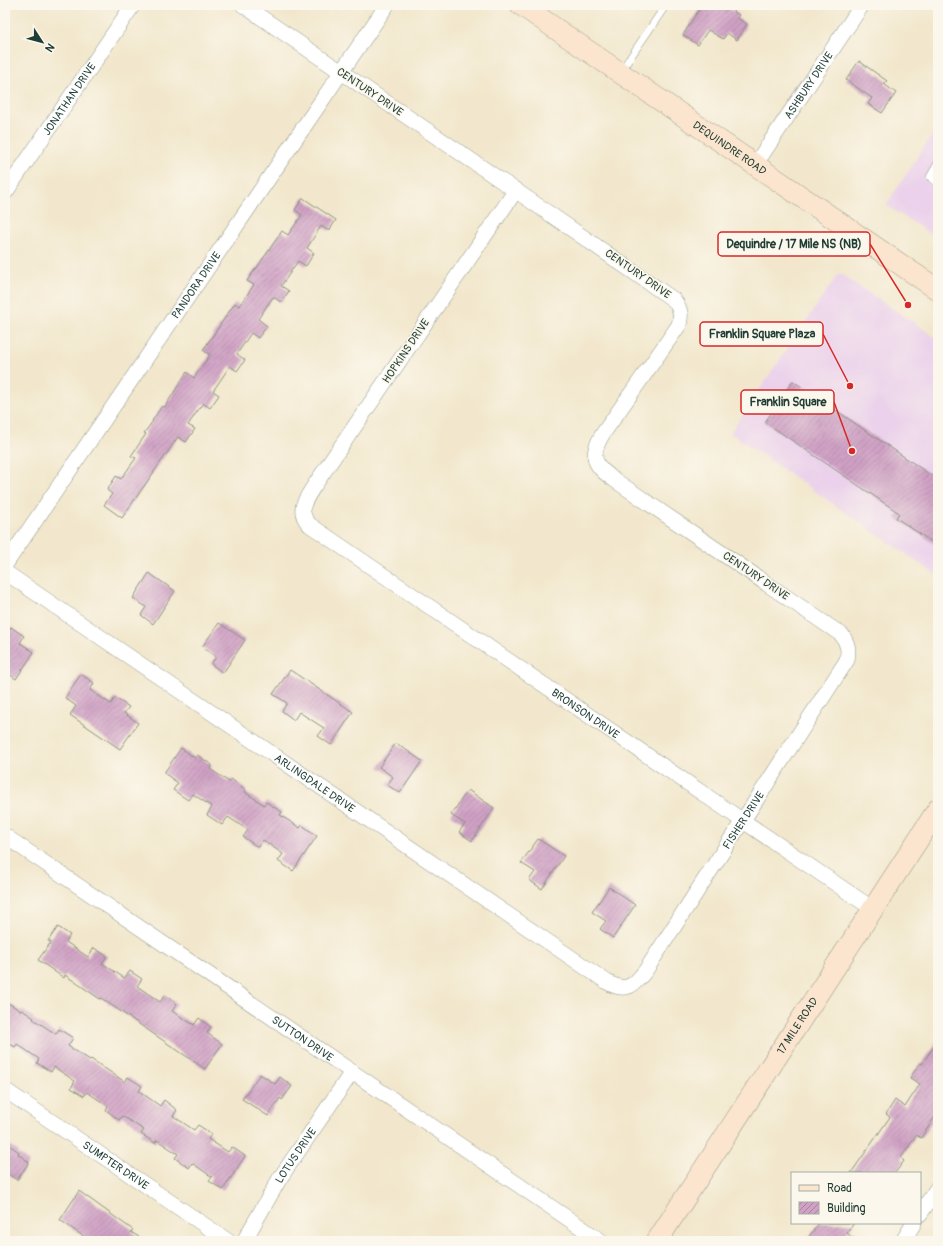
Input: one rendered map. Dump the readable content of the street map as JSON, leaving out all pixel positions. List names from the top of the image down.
{
  "streets": {
    "main road": ["DEQUINDRE ROAD", "17 MILE ROAD"],
    "street": [
      "ASHBURY DRIVE",
      "CENTURY DRIVE",
      "JONATHAN DRIVE",
      "PANDORA DRIVE",
      "HOPKINS DRIVE",
      "BRONSON DRIVE",
      "ARLINGDALE DRIVE",
      "FISHER DRIVE",
      "SUTTON DRIVE",
      "LOTUS DRIVE",
      "SUMPTER DRIVE"
    ]
  },
  "crossings": [
    ["ASHBURY DRIVE", "DEQUINDRE ROAD"],
    ["CENTURY DRIVE", "PANDORA DRIVE"],
    ["CENTURY DRIVE", "HOPKINS DRIVE"],
    ["CENTURY DRIVE", "FISHER DRIVE"],
    ["HOPKINS DRIVE", "BRONSON DRIVE"],
    ["BRONSON DRIVE", "FISHER DRIVE"],
    ["BRONSON DRIVE", "17 MILE ROAD"],
    ["ARLINGDALE DRIVE", "FISHER DRIVE"],
    ["SUTTON DRIVE", "LOTUS DRIVE"]
  ],
  "places": ["Dequindre / 17 Mile NS (NB)", "Franklin Square Plaza", "Franklin Square"],
  "legend": ["Road", "Building"],
  "north": "bottom right"
}
